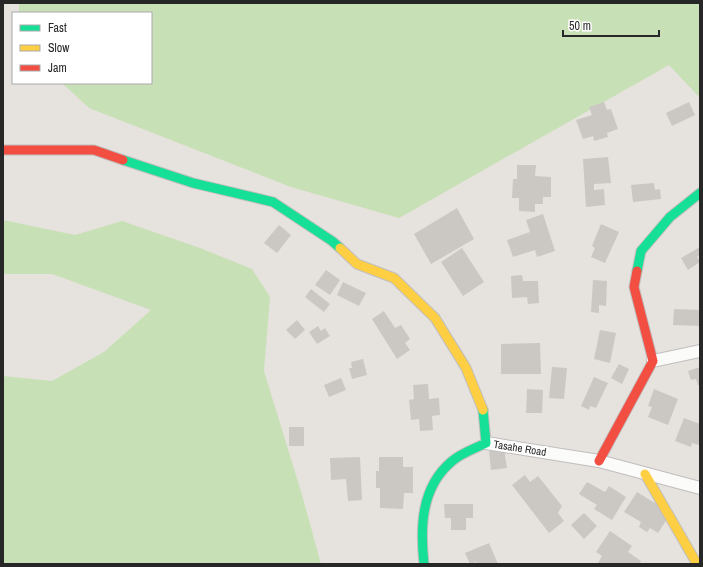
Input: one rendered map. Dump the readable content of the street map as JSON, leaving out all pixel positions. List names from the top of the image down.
{
  "streets": {
    "street": ["Tasahe Road"]
  },
  "legend": ["Fast", "Slow", "Jam"],
  "scale_bar": "50 m"
}
